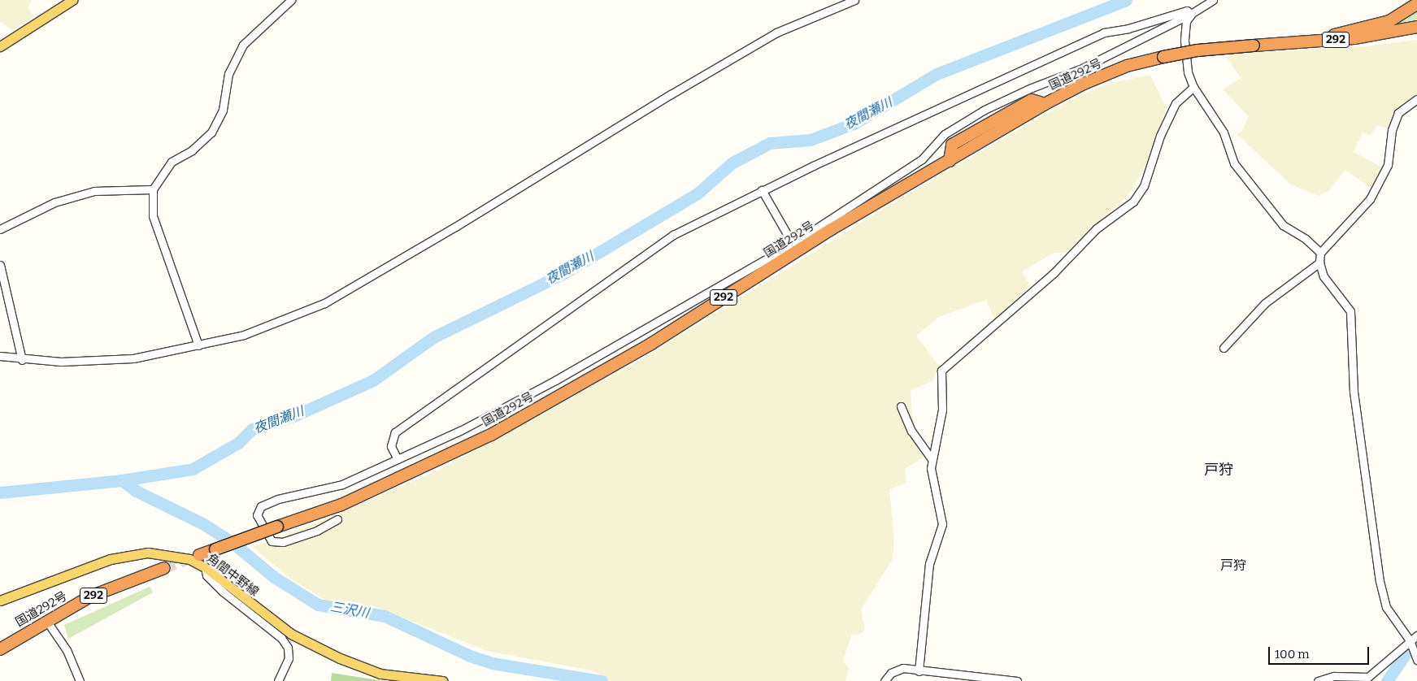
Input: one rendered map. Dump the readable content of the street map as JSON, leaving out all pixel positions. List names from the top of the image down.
{
  "streets": {
    "highway": ["292", "国道292号"],
    "main road": ["角間中野線"]
  },
  "districts": ["戸狩", "戸狩"],
  "water": ["夜間瀬川", "三沢川"],
  "scale_bar": "100 m"
}
